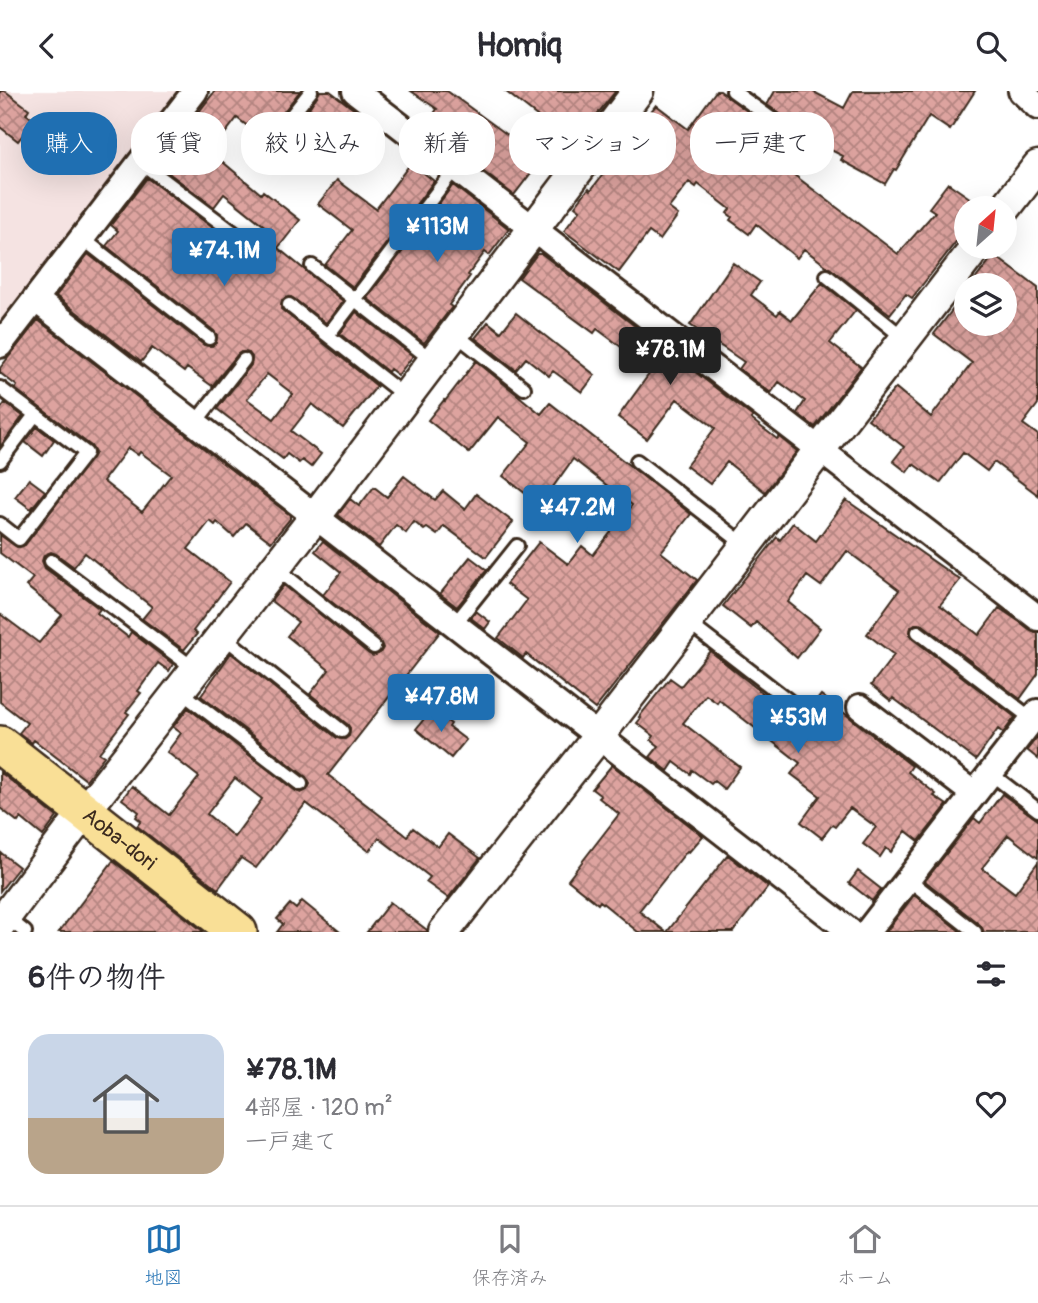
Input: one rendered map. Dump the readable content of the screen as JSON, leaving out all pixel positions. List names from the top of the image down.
{
  "streets": {
    "main road": ["Aoba-dori"]
  },
  "north": "top right",
  "page": {
    "header": "Homiq",
    "chip": [
      "購入",
      "賃貸",
      "絞り込み",
      "新着",
      "マンション",
      "一戸建て"
    ],
    "price": [
      "¥113M",
      "¥74.1M",
      "¥78.1M",
      "¥47.2M",
      "¥47.8M",
      "¥53M"
    ],
    "heading": "6件の物件",
    "list": [
      {
        "name": "¥78.1M",
        "note": "4部屋 · 120 m² · 一戸建て"
      }
    ],
    "tabs": ["地図", "保存済み", "ホーム"]
  }
}
